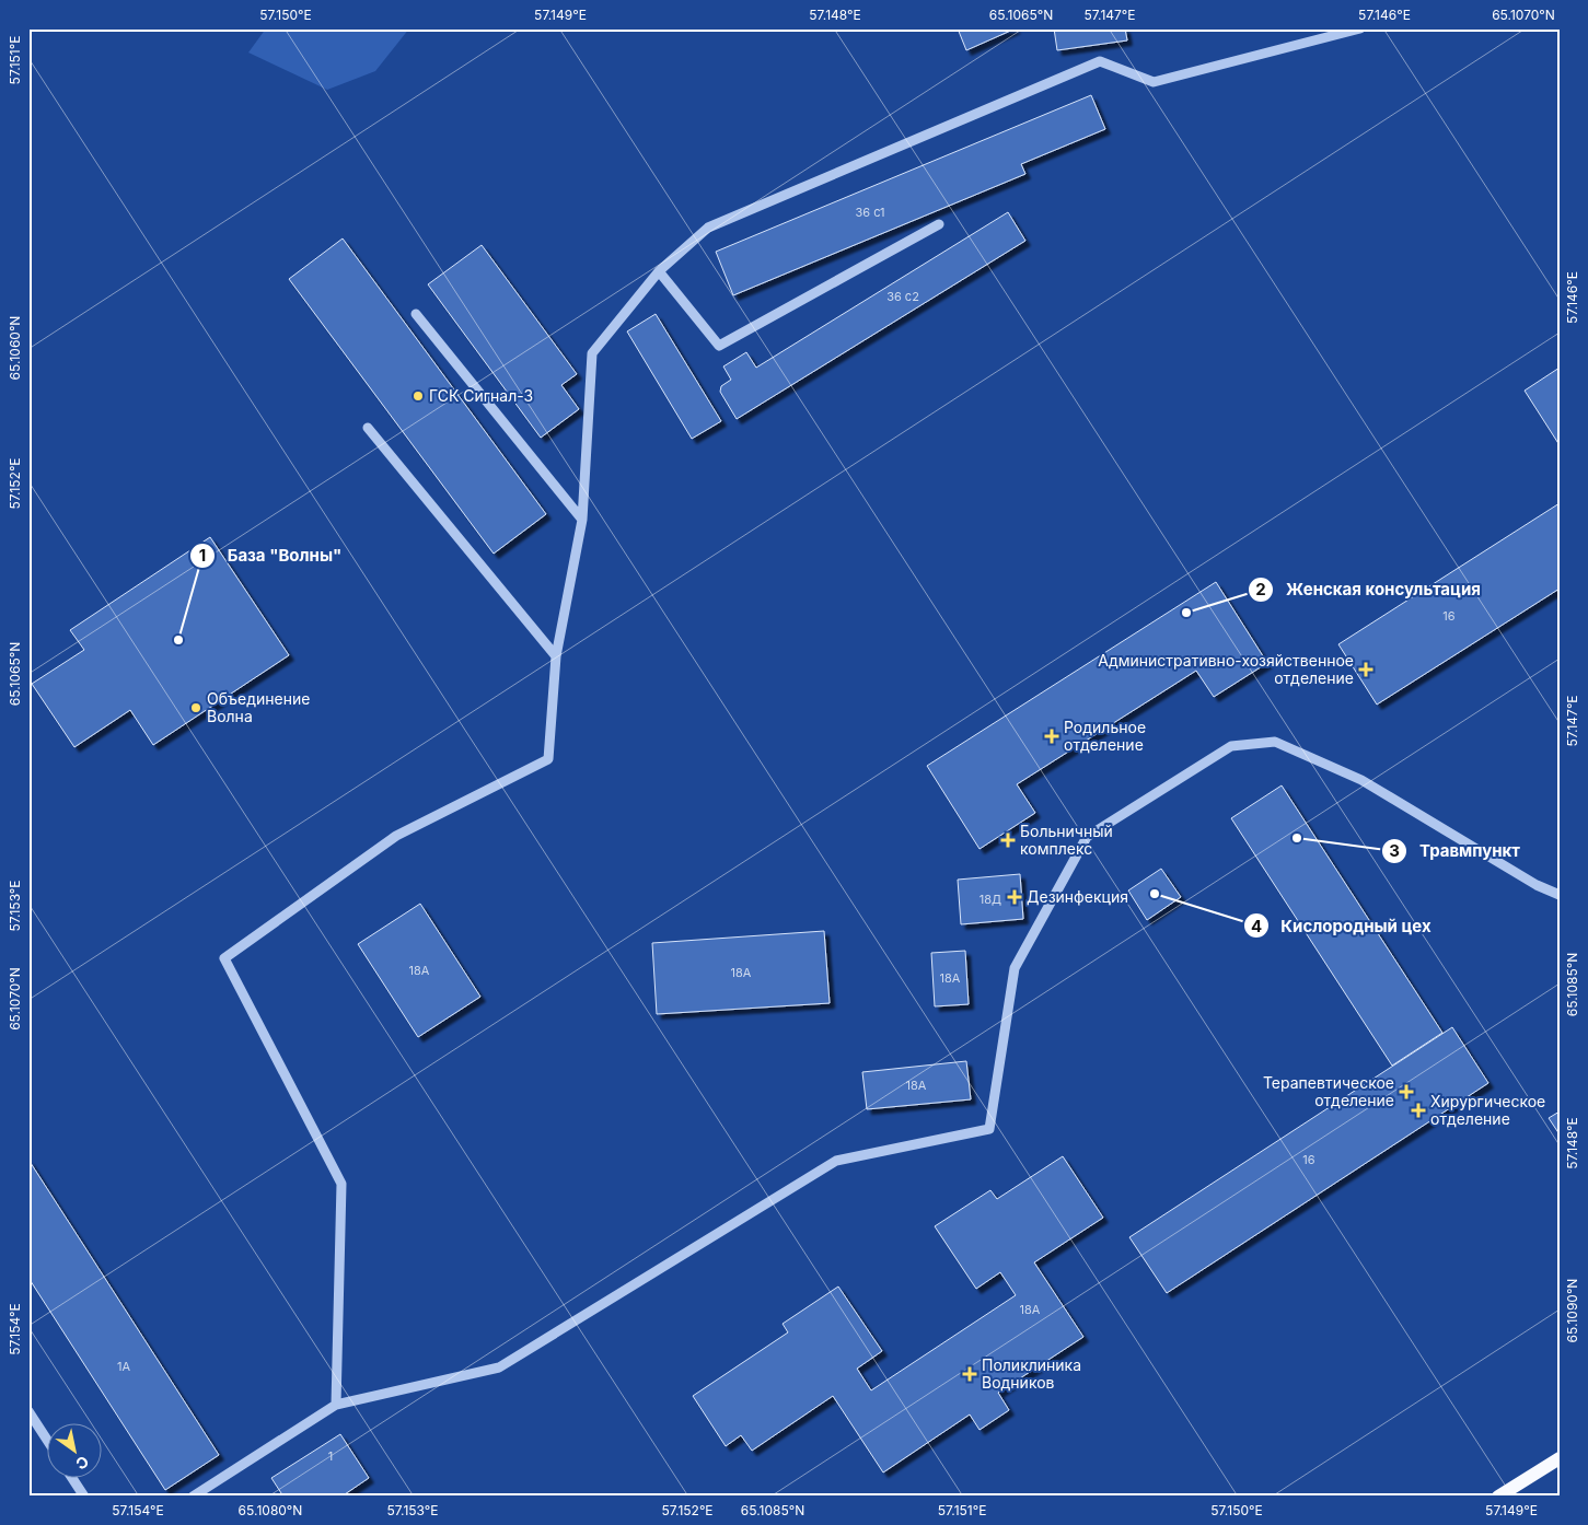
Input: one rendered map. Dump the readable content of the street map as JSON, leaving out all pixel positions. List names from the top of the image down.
{
  "places": {
    "other": [
      "ГСК Сигнал-3",
      "Женская консультация",
      "База \"Волны\"",
      "Объединение Волна",
      "Травмпункт",
      "Кислородный цех"
    ],
    "health": [
      "Административно-хозяйственное отделение",
      "Родильное отделение",
      "Больничный комплекс",
      "Дезинфекция",
      "Терапевтическое отделение",
      "Хирургическое отделение",
      "Поликлиника Водников"
    ]
  },
  "house_numbers": [
    "36 с1",
    "36 с2",
    "16",
    "18Д",
    "18А",
    "18А",
    "18А",
    "18А",
    "16",
    "18А",
    "1А",
    "1"
  ],
  "north": "bottom right",
  "coordinates": [
    "57.150°E",
    "57.149°E",
    "57.148°E",
    "65.1065°N",
    "57.147°E",
    "57.146°E",
    "65.1070°N",
    "57.151°E",
    "65.1060°N",
    "57.152°E",
    "57.153°E",
    "65.1085°N",
    "65.1090°N",
    "57.154°E",
    "65.1080°N"
  ]
}
